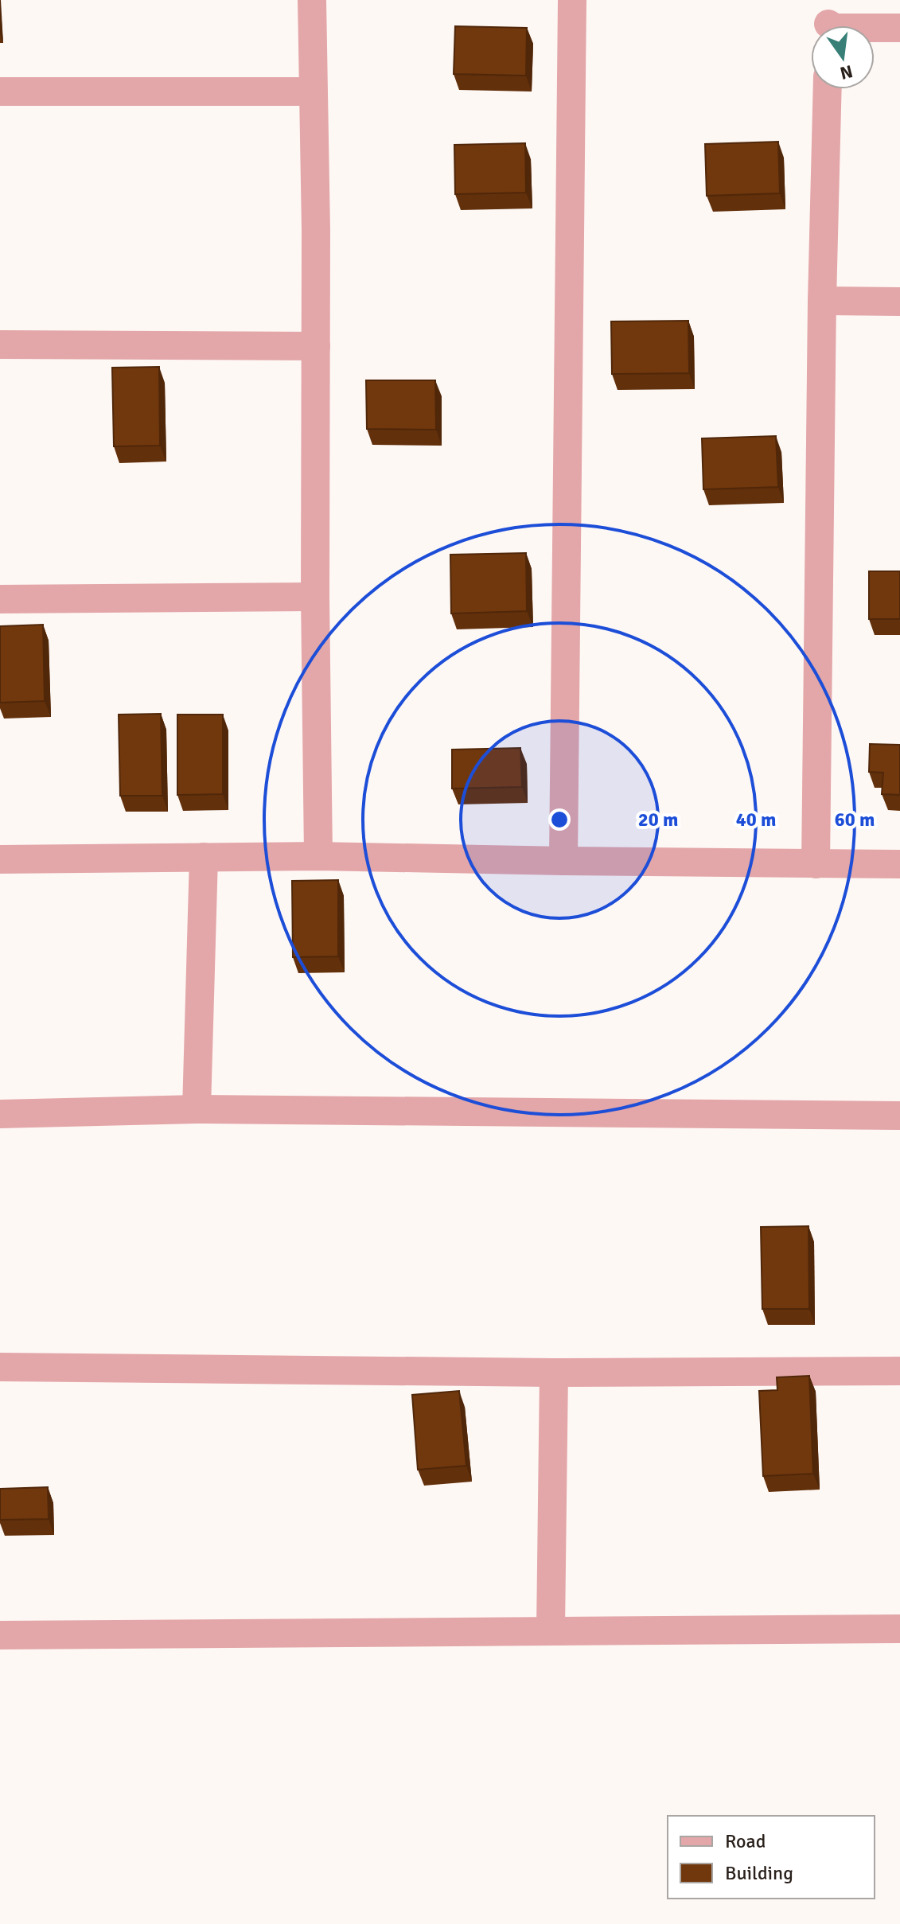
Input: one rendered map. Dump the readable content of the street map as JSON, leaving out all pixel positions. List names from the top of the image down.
{
  "legend": ["Road", "Building"],
  "north": "bottom",
  "rings": ["20 m", "40 m", "60 m"]
}
